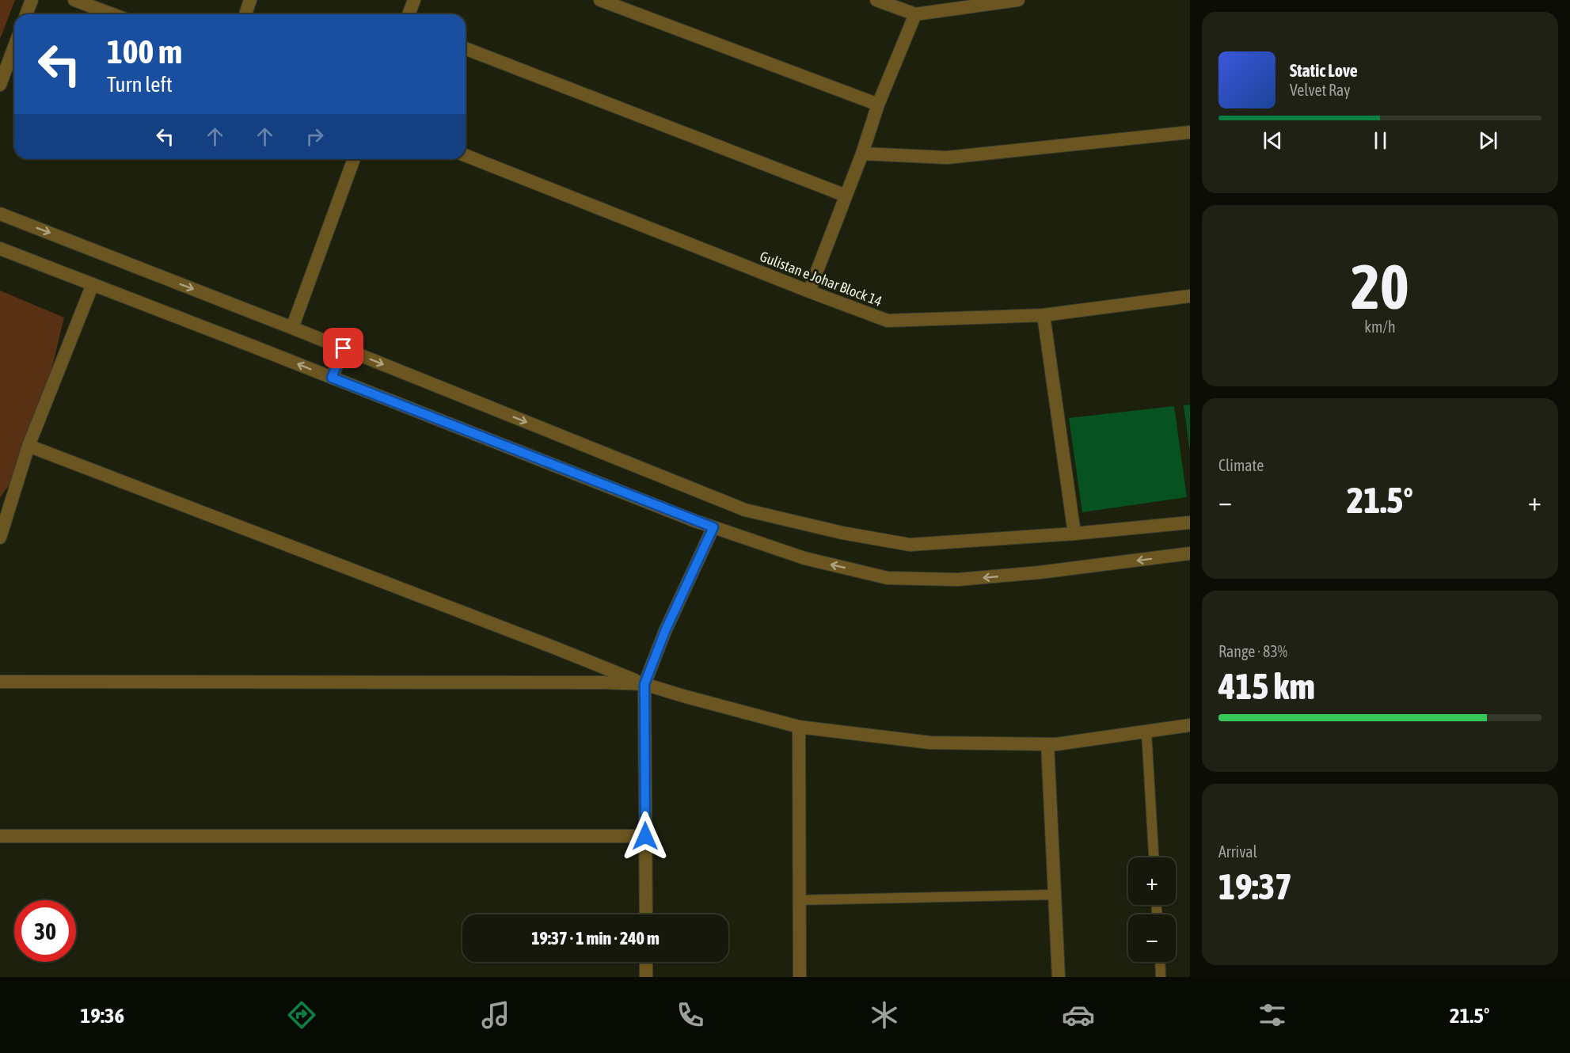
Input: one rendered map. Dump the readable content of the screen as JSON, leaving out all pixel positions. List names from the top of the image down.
{
  "streets": {
    "street": ["Gulistan e Johar Block 14"]
  },
  "page": {
    "turn": ["100 m", "Turn left"],
    "song": ["Static Love", "Velvet Ray"],
    "tile": [
      ["20", "km/h"],
      "Climate",
      ["Range · 83%", "415 km"],
      ["Arrival", "19:37"]
    ],
    "heat": ["−", "21.5°", "+"],
    "map_buttons": ["+", "−"],
    "limit": "30",
    "trip": "19:37 · 1 min · 240 m",
    "tabs": ["19:36", "21.5°"]
  }
}
